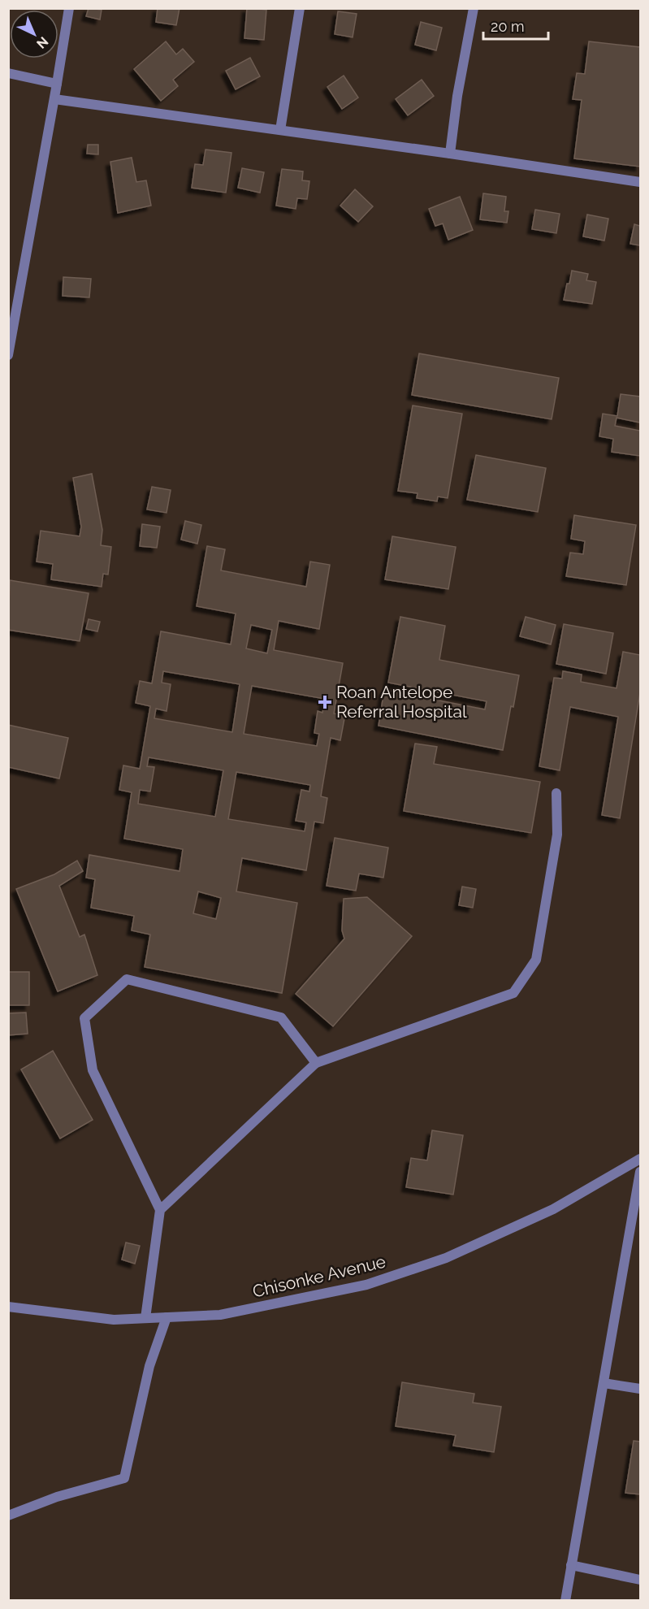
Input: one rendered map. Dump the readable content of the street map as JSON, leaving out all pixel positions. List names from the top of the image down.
{
  "streets": {
    "street": ["Chisonke Avenue"]
  },
  "places": {
    "health": ["Roan Antelope Referral Hospital"]
  },
  "scale_bar": "20 m",
  "north": "bottom right"
}
